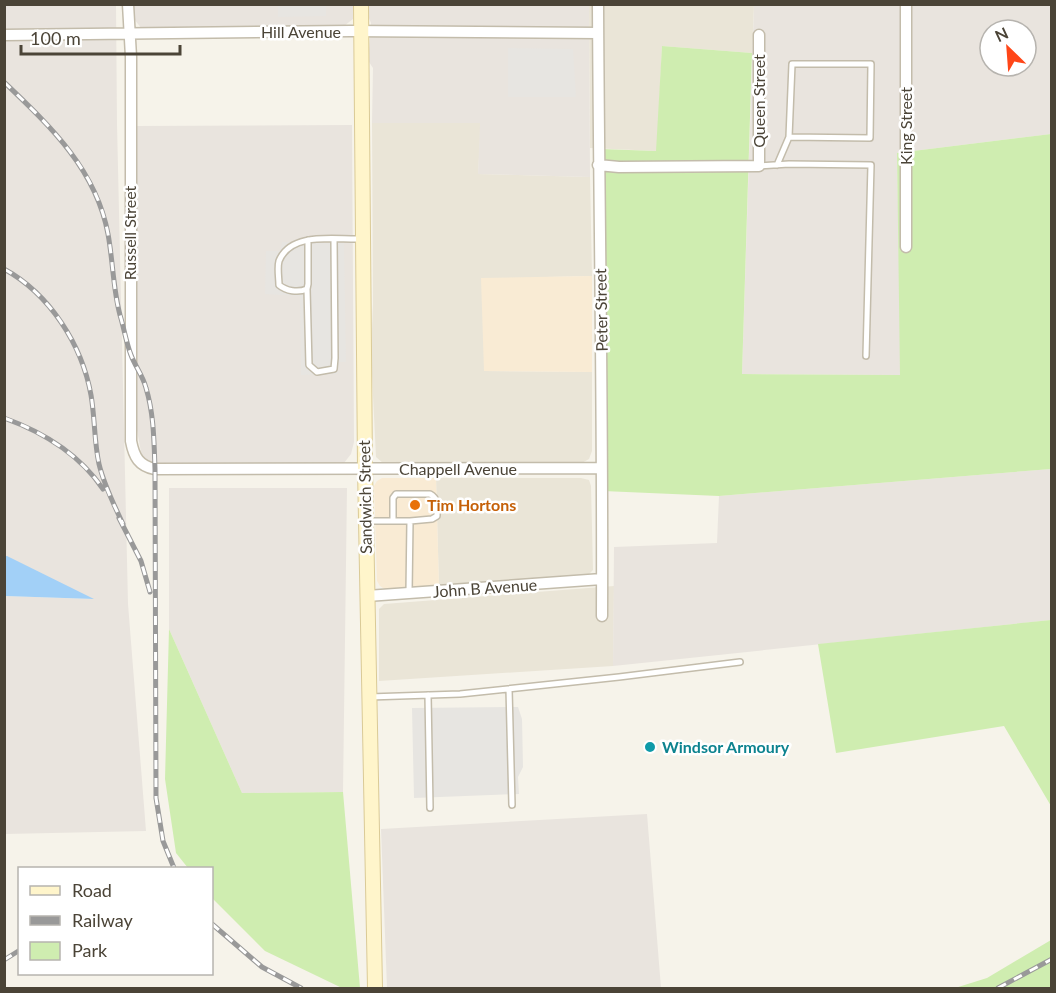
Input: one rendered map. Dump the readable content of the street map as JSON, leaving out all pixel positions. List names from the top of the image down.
{
  "streets": {
    "main road": ["Sandwich Street"],
    "street": [
      "Hill Avenue",
      "Queen Street",
      "King Street",
      "Russell Street",
      "Peter Street",
      "Chappell Avenue",
      "John B Avenue"
    ]
  },
  "crossings": [
    ["Hill Avenue", "Russell Street"],
    ["Hill Avenue", "Peter Street"],
    ["Hill Avenue", "Sandwich Street"],
    ["Russell Street", "Chappell Avenue"],
    ["Peter Street", "Chappell Avenue"],
    ["Peter Street", "John B Avenue"],
    ["Chappell Avenue", "Sandwich Street"],
    ["Sandwich Street", "John B Avenue"]
  ],
  "places": ["Tim Hortons", "Windsor Armoury"],
  "legend": ["Road", "Railway", "Park"],
  "scale_bar": "100 m",
  "north": "top left"
}
